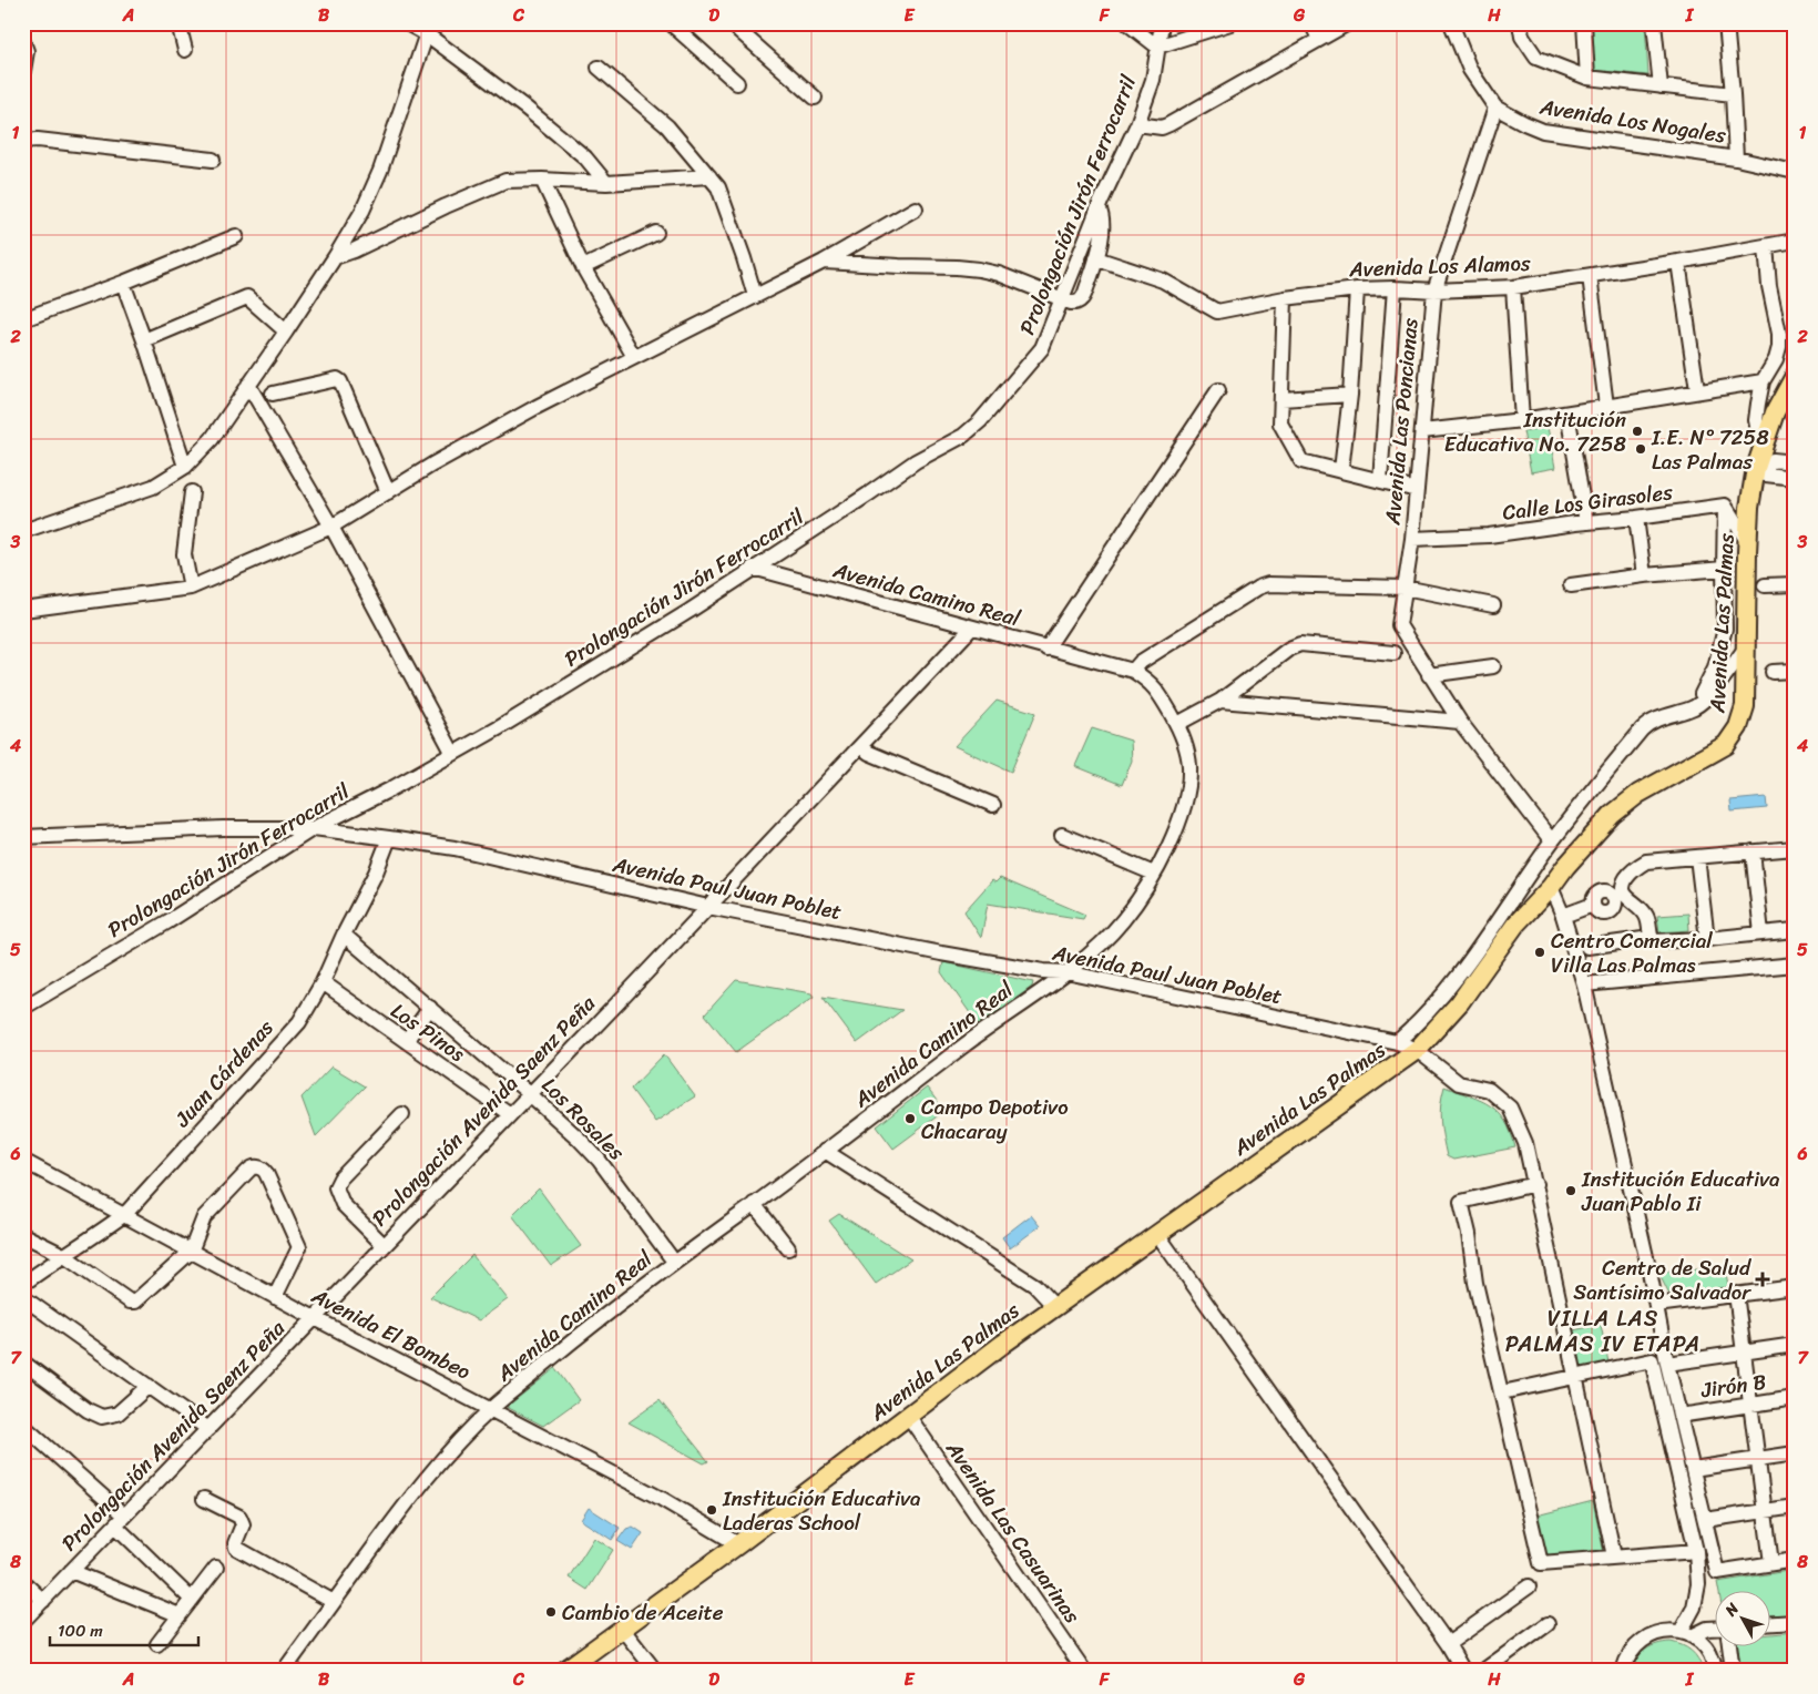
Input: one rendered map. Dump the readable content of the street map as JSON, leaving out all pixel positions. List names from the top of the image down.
{
  "streets": {
    "main road": ["Avenida Las Palmas"],
    "street": [
      "Avenida Los Nogales",
      "Prolongación Jirón Ferrocarril",
      "Avenida Los Alamos",
      "Avenida Las Poncianas",
      "Calle Los Girasoles",
      "Avenida Camino Real",
      "Avenida Paul Juan Poblet",
      "Los Pinos",
      "Juan Cárdenas",
      "Prolongación Avenida Saenz Peña",
      "Los Rosales",
      "Avenida El Bombeo",
      "Jirón B",
      "Avenida Las Casuarinas"
    ]
  },
  "crossings": [
    ["Avenida Los Nogales", "Avenida Las Poncianas"],
    ["Prolongación Jirón Ferrocarril", "Avenida Camino Real"],
    ["Prolongación Jirón Ferrocarril", "Avenida Paul Juan Poblet"],
    ["Avenida Los Alamos", "Avenida Las Poncianas"],
    ["Avenida Las Poncianas", "Calle Los Girasoles"],
    ["Avenida Camino Real", "Avenida Paul Juan Poblet"],
    ["Avenida Camino Real", "Prolongación Avenida Saenz Peña"],
    ["Avenida Camino Real", "Los Rosales"],
    ["Avenida Camino Real", "Avenida El Bombeo"],
    ["Avenida Las Palmas", "Avenida Paul Juan Poblet"],
    ["Avenida Las Palmas", "Avenida El Bombeo"],
    ["Avenida Las Palmas", "Avenida Las Casuarinas"],
    ["Avenida Paul Juan Poblet", "Juan Cárdenas"],
    ["Avenida Paul Juan Poblet", "Prolongación Avenida Saenz Peña"],
    ["Los Pinos", "Juan Cárdenas"],
    ["Los Pinos", "Prolongación Avenida Saenz Peña"],
    ["Juan Cárdenas", "Los Rosales"],
    ["Juan Cárdenas", "Avenida El Bombeo"],
    ["Prolongación Avenida Saenz Peña", "Los Rosales"],
    ["Prolongación Avenida Saenz Peña", "Avenida El Bombeo"]
  ],
  "districts": ["VILLA LAS PALMAS IV ETAPA"],
  "places": {
    "other": [
      "Institución Educativa No. 7258",
      "I.E. N° 7258 Las Palmas",
      "Centro Comercial Villa Las Palmas",
      "Campo Depotivo Chacaray",
      "Institución Educativa Juan Pablo Ii",
      "Institución Educativa Laderas School",
      "Cambio de Aceite"
    ],
    "health": ["Centro de Salud Santísimo Salvador"]
  },
  "scale_bar": "100 m",
  "north": "top left",
  "grid": {
    "columns": [
      "A",
      "B",
      "C",
      "D",
      "E",
      "F",
      "G",
      "H",
      "I"
    ],
    "rows": [
      "1",
      "2",
      "3",
      "4",
      "5",
      "6",
      "7",
      "8"
    ]
  }
}
